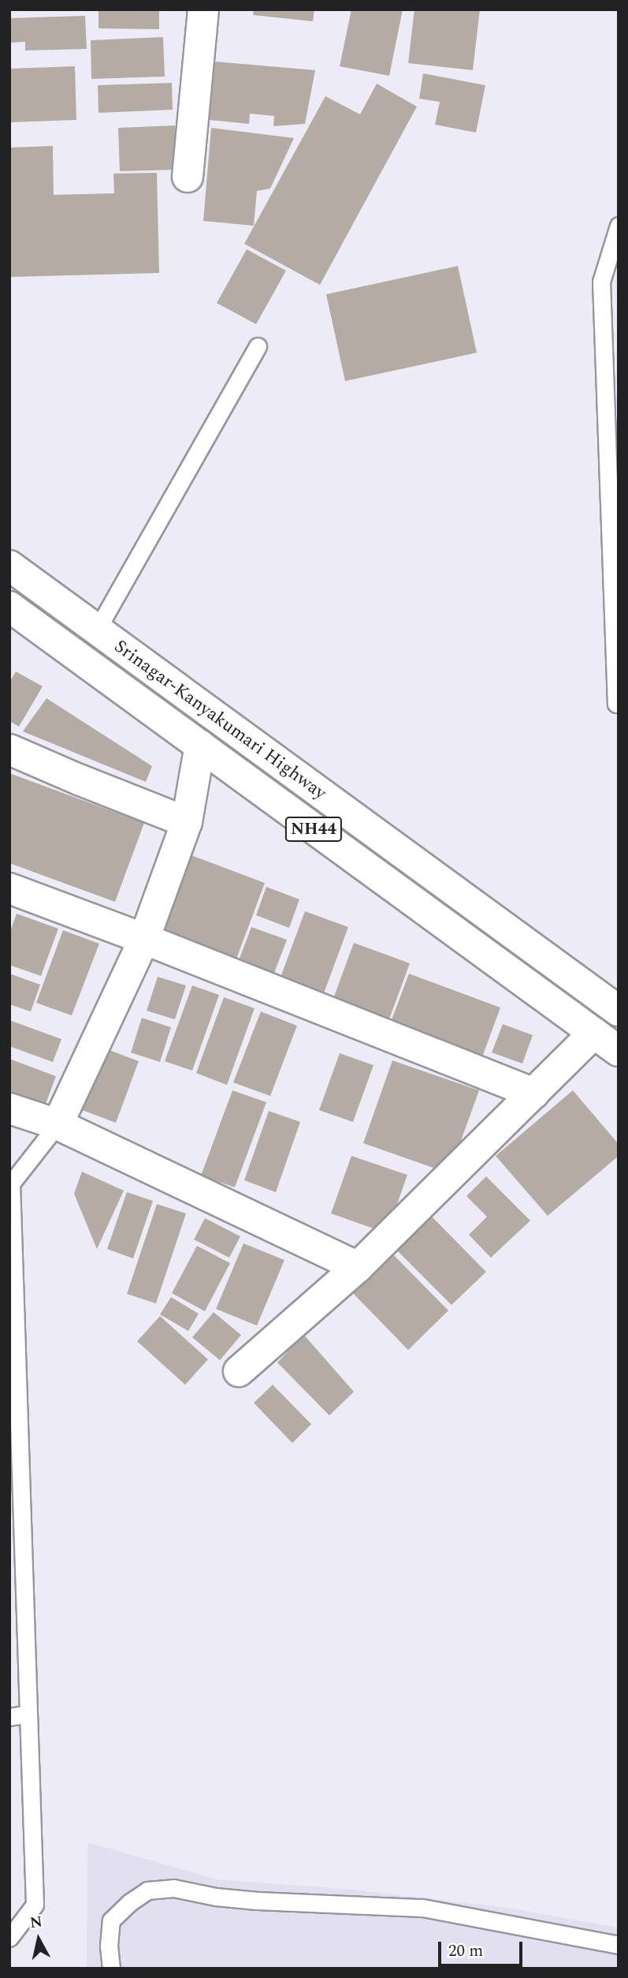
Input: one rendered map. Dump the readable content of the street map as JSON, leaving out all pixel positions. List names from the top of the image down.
{
  "streets": {
    "main road": ["Srinagar-Kanyakumari Highway", "NH44"]
  },
  "scale_bar": "20 m",
  "north": "top"
}
